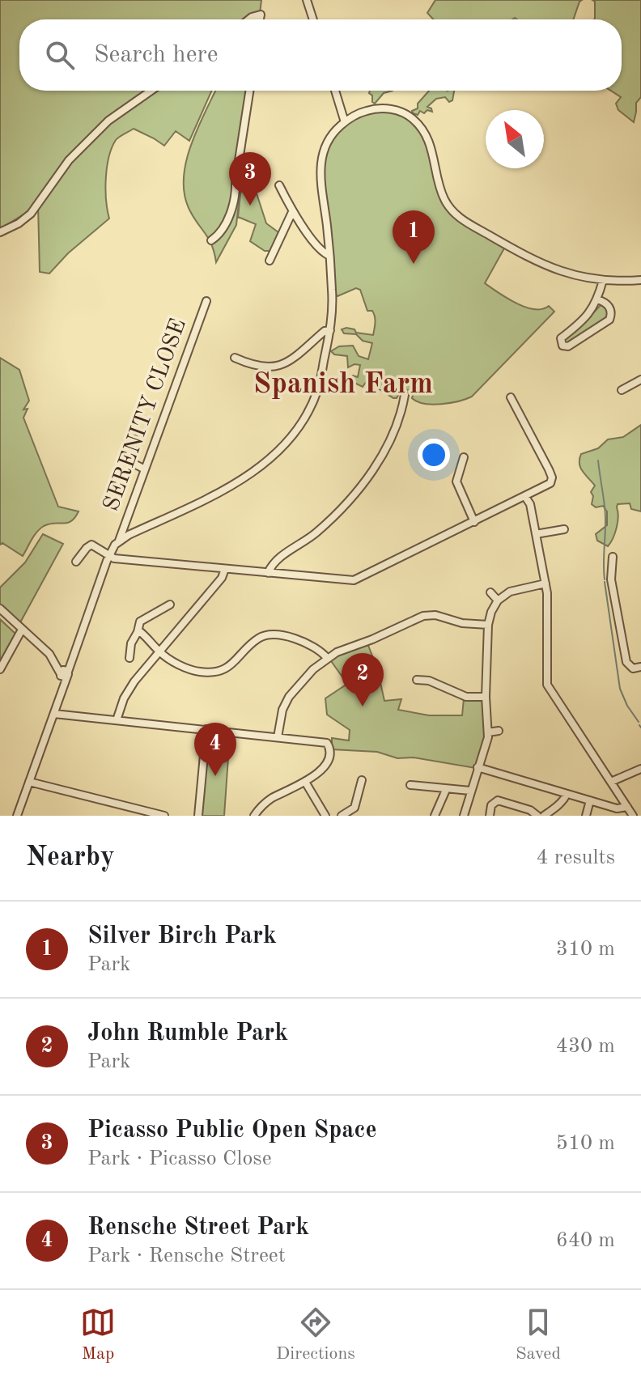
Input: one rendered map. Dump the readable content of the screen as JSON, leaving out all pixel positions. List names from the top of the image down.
{
  "streets": {
    "street": ["SERENITY CLOSE"]
  },
  "districts": ["Spanish Farm"],
  "north": "top left",
  "page": {
    "search": "Search here",
    "pins": [
      "3",
      "1",
      "2",
      "4"
    ],
    "heading": ["Nearby", "4 results"],
    "list": [
      {
        "mark": "1",
        "name": "Silver Birch Park",
        "note": "Park",
        "value": "310 m"
      },
      {
        "mark": "2",
        "name": "John Rumble Park",
        "note": "Park",
        "value": "430 m"
      },
      {
        "mark": "3",
        "name": "Picasso Public Open Space",
        "note": "Park · Picasso Close",
        "value": "510 m"
      },
      {
        "mark": "4",
        "name": "Rensche Street Park",
        "note": "Park · Rensche Street",
        "value": "640 m"
      }
    ],
    "nav": ["Map", "Directions", "Saved"]
  }
}
